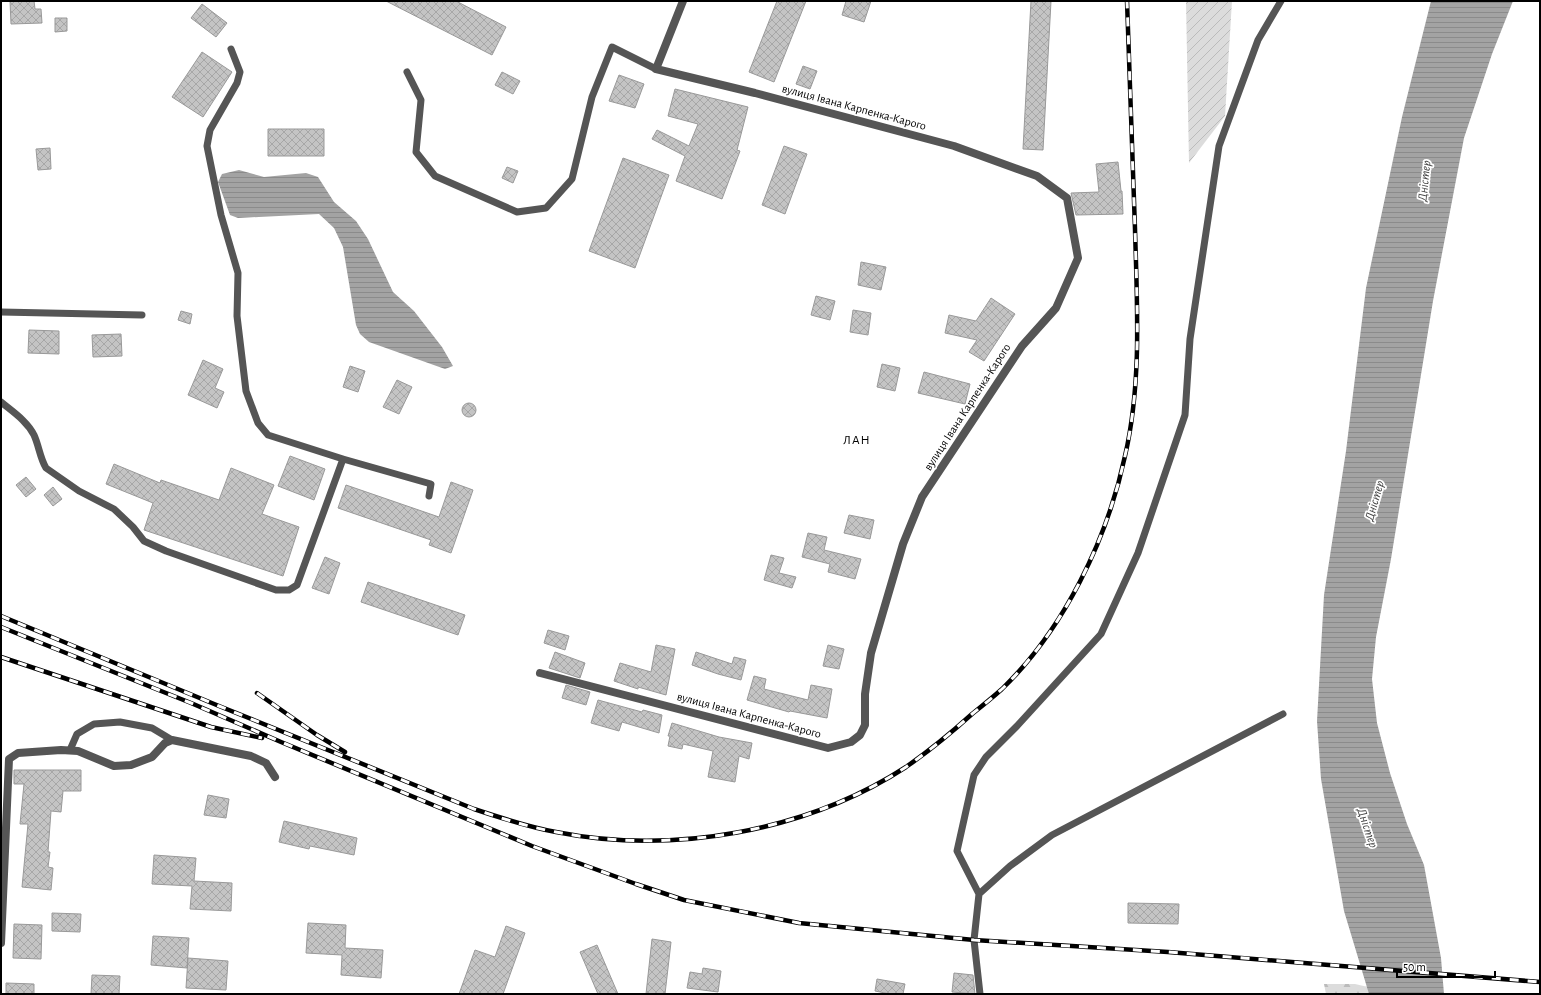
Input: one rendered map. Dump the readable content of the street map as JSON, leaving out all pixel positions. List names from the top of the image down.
{
  "streets": {
    "street": ["вулиця Івана Карпенка-Карого"]
  },
  "districts": ["ЛАН"],
  "water": ["Дністер"],
  "scale_bar": "50 m"
}
